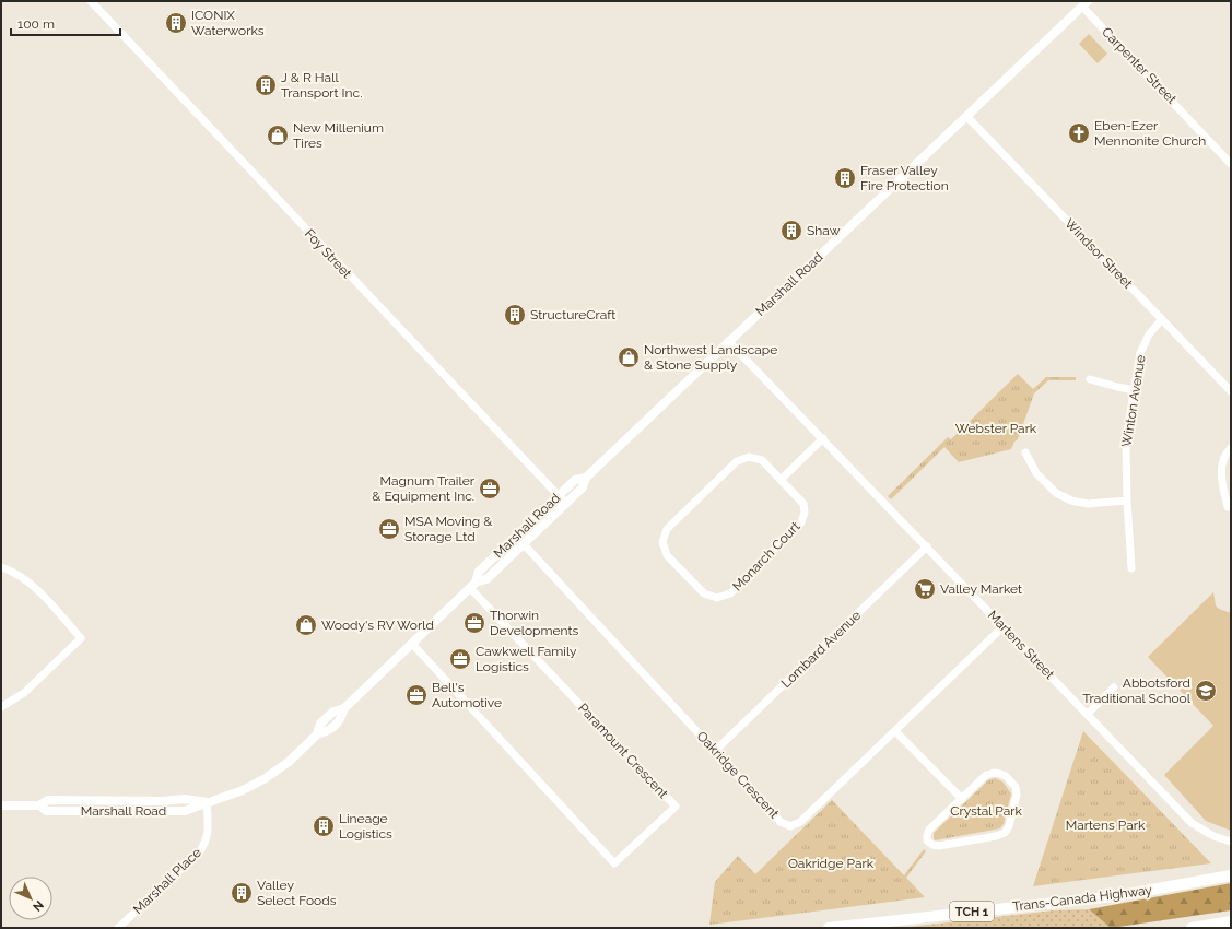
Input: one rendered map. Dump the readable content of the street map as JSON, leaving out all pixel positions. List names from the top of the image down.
{
  "streets": {
    "highway": ["Trans-Canada Highway", "TCH 1"],
    "main road": ["Marshall Road"],
    "street": [
      "Carpenter Street",
      "Foy Street",
      "Windsor Street",
      "Winton Avenue",
      "Monarch Court",
      "Martens Street",
      "Lombard Avenue",
      "Paramount Crescent",
      "Oakridge Crescent",
      "Marshall Place"
    ]
  },
  "crossings": [
    ["Carpenter Street", "Marshall Road"],
    ["Foy Street", "Marshall Road"],
    ["Windsor Street", "Marshall Road"],
    ["Windsor Street", "Winton Avenue"],
    ["Marshall Road", "Martens Street"],
    ["Marshall Road", "Paramount Crescent"],
    ["Marshall Road", "Oakridge Crescent"],
    ["Marshall Road", "Marshall Place"],
    ["Martens Street", "Lombard Avenue"],
    ["Martens Street", "Oakridge Crescent"],
    ["Lombard Avenue", "Oakridge Crescent"]
  ],
  "parks": [
    "Webster Park",
    "Crystal Park",
    "Martens Park",
    "Oakridge Park"
  ],
  "places": {
    "building": [
      "ICONIX Waterworks",
      "J & R Hall Transport Inc.",
      "Fraser Valley Fire Protection",
      "Shaw",
      "StructureCraft",
      "Lineage Logistics",
      "Valley Select Foods"
    ],
    "church": ["Eben-Ezer Mennonite Church"],
    "shop": ["New Millenium Tires", "Northwest Landscape & Stone Supply", "Woody's RV World"],
    "office": [
      "Magnum Trailer & Equipment Inc.",
      "MSA Moving & Storage Ltd",
      "Thorwin Developments",
      "Cawkwell Family Logistics",
      "Bell's Automotive"
    ],
    "supermarket": ["Valley Market"],
    "school or university": ["Abbotsford Traditional School"]
  },
  "scale_bar": "100 m",
  "north": "bottom right"
}
